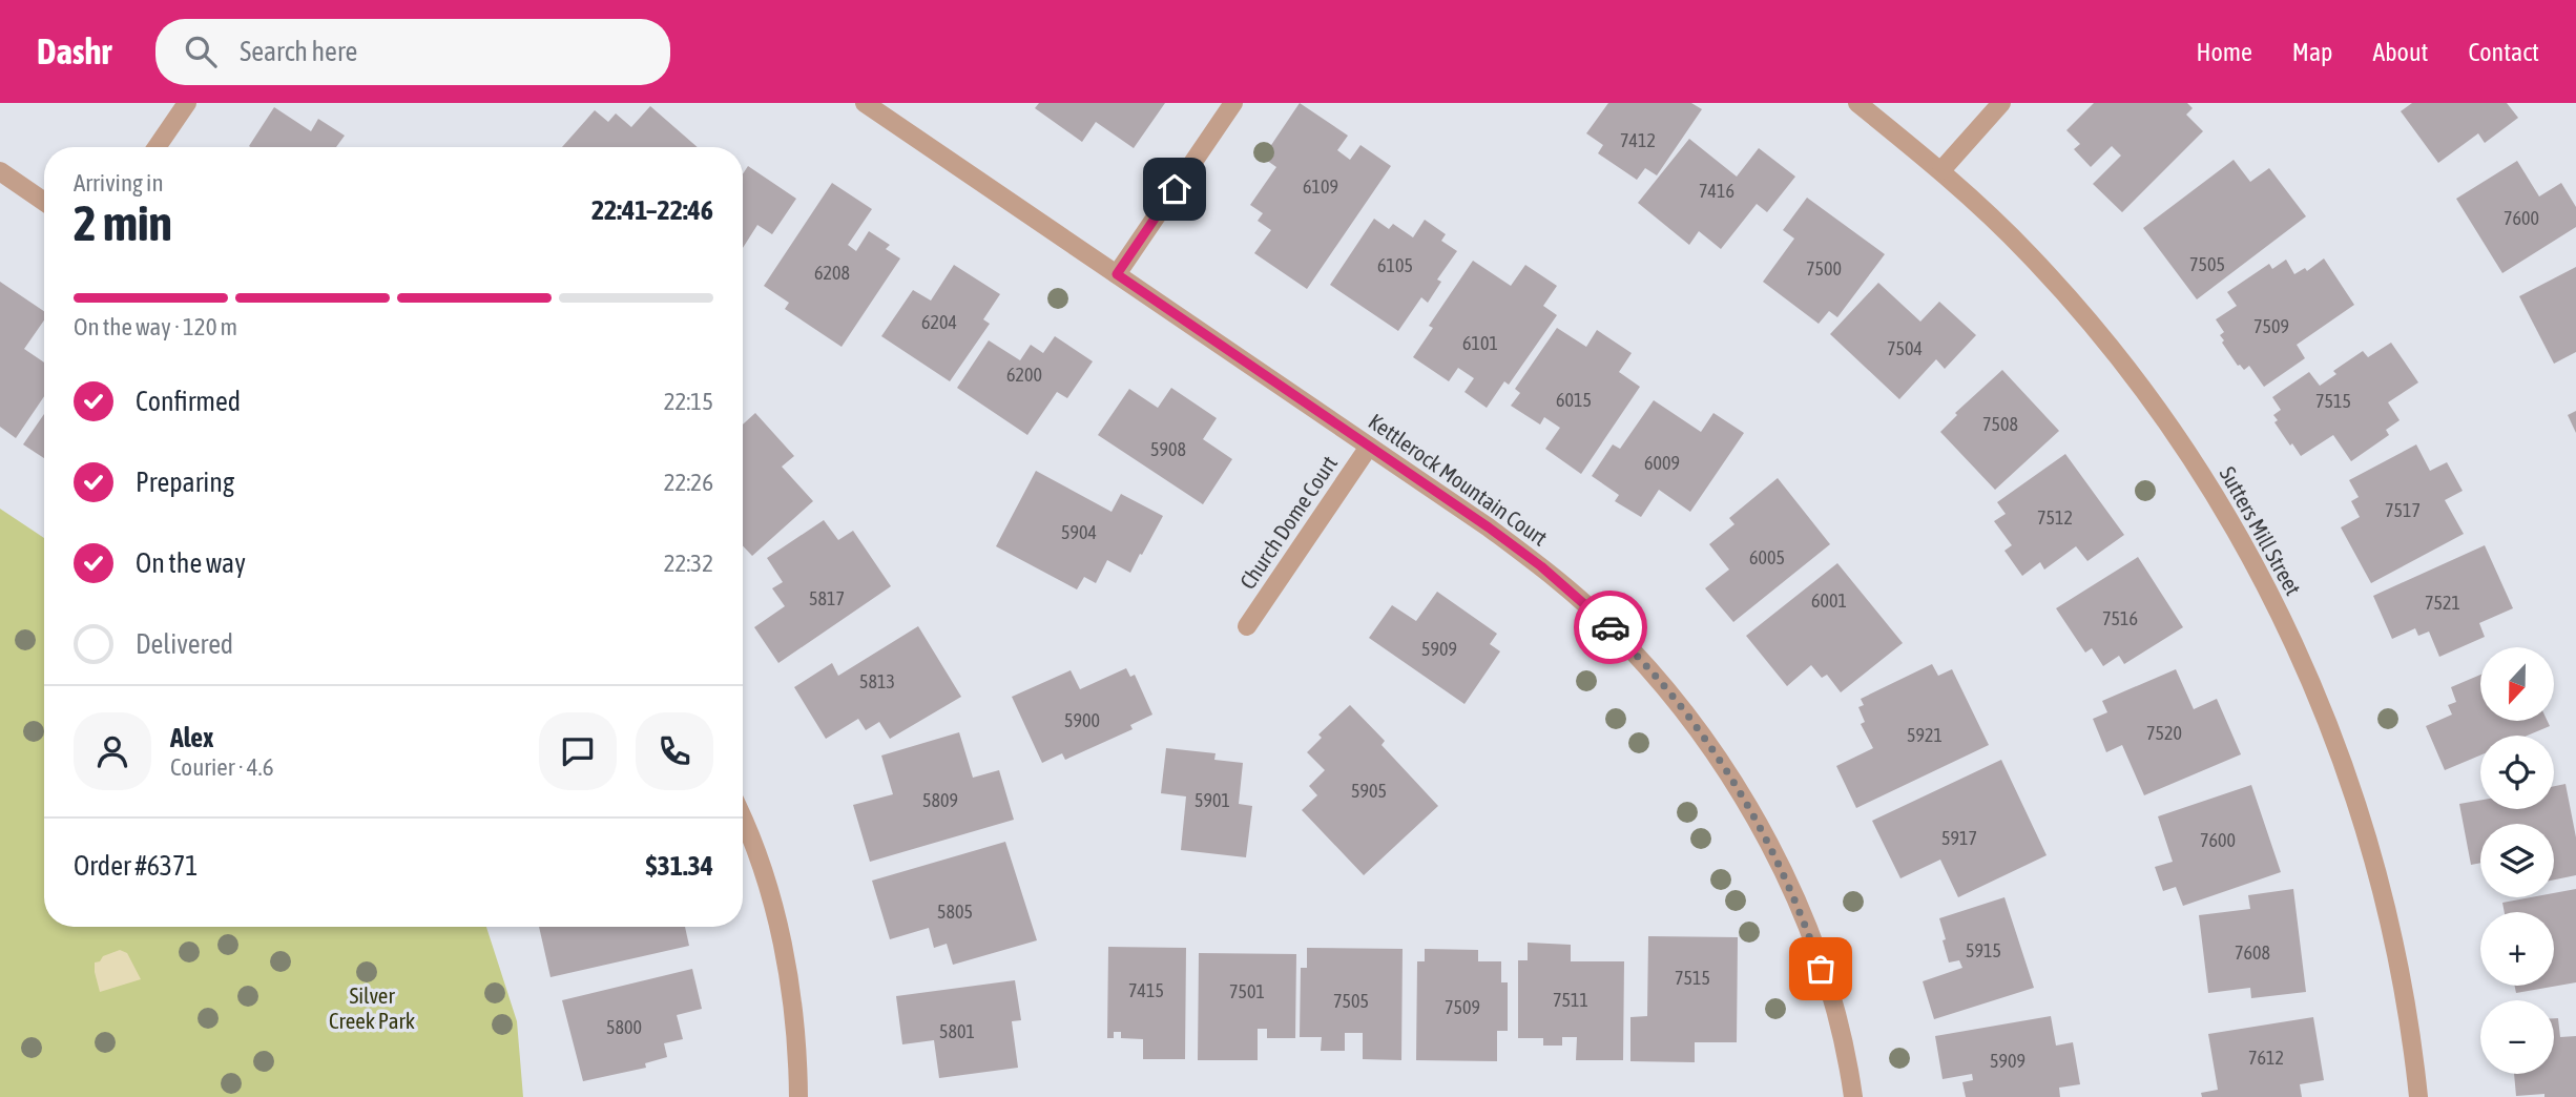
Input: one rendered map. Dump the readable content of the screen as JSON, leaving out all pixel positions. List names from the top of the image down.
{
  "streets": {
    "street": ["Kettlerock Mountain Court", "Church Dome Court", "Sutters Mill Street"]
  },
  "crossings": [
    ["Kettlerock Mountain Court", "Church Dome Court"]
  ],
  "parks": ["Silver Creek Park"],
  "house_numbers": [
    "7412",
    "6109",
    "7416",
    "7600",
    "7505",
    "6105",
    "7500",
    "6208",
    "6204",
    "7509",
    "6101",
    "7504",
    "6200",
    "6015",
    "7515",
    "7508",
    "5908",
    "6009",
    "7517",
    "7512",
    "5904",
    "6005",
    "5817",
    "6001",
    "7521",
    "7516",
    "5909",
    "5813",
    "5900",
    "7520",
    "5921",
    "5905",
    "5809",
    "5901",
    "5917",
    "7600",
    "5805",
    "5915",
    "7608",
    "7515",
    "7415",
    "7501",
    "7511",
    "7505",
    "7509",
    "5800",
    "5801",
    "7612",
    "5909"
  ],
  "north": "bottom",
  "page": {
    "header": "Dashr",
    "search": "Search here",
    "nav": [
      "Home",
      "Map",
      "About",
      "Contact"
    ],
    "heading": ["2 min", "Arriving in", "22:41–22:46"],
    "panel": [
      "Alex",
      "Courier · 4.6",
      "Order #6371",
      "$31.34"
    ],
    "bar": "On the way · 120 m",
    "list": [
      ["Confirmed", "22:15"],
      ["Preparing", "22:26"],
      ["On the way", "22:32"],
      "Delivered"
    ],
    "map_buttons": ["+", "−"]
  }
}
